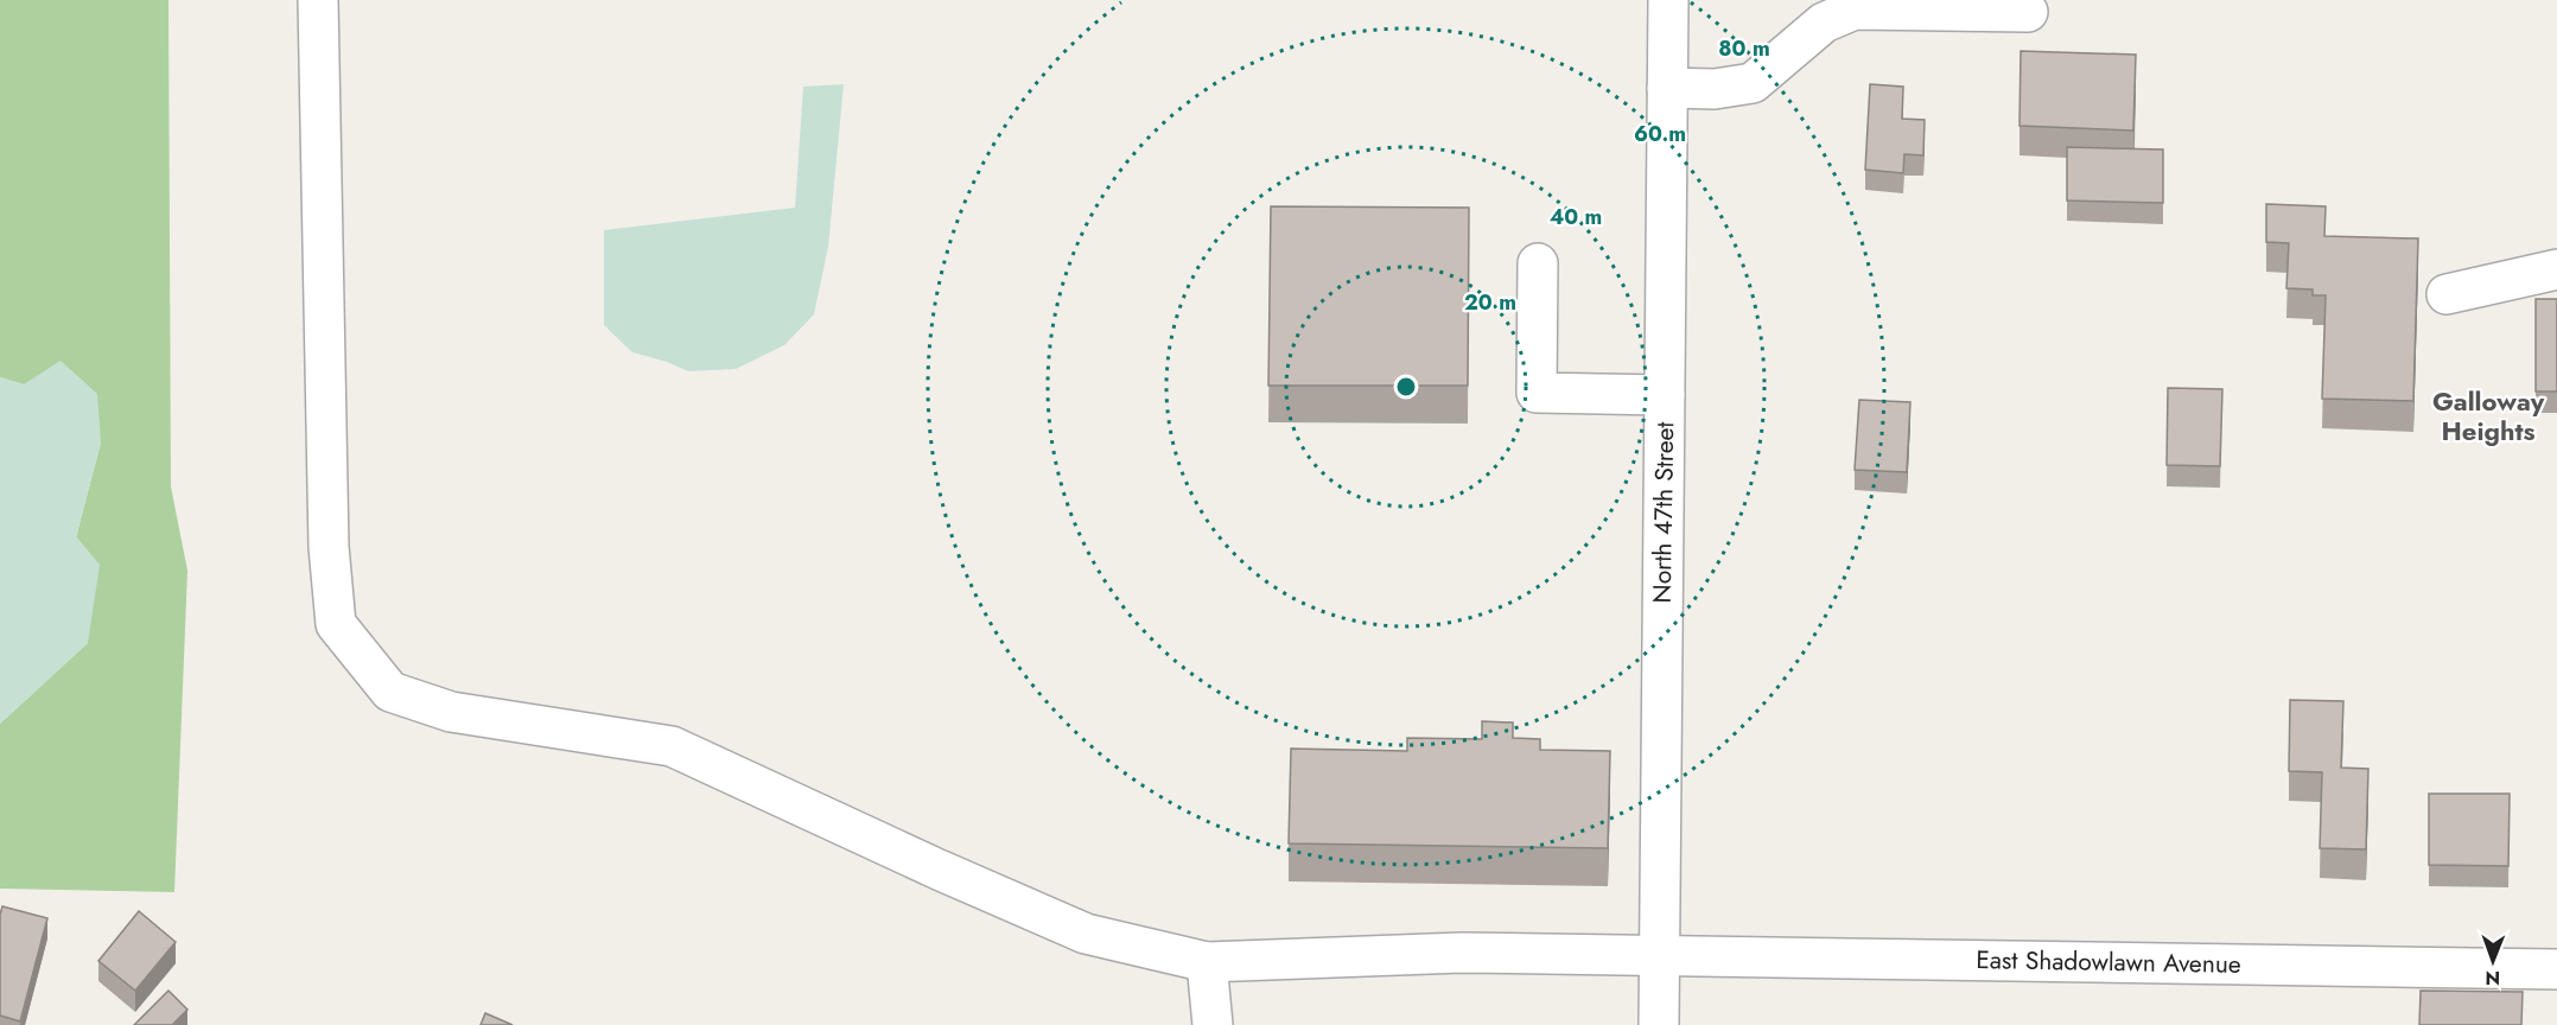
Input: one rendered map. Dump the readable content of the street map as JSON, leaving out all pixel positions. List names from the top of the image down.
{
  "streets": {
    "street": ["North 47th Street", "East Shadowlawn Avenue"]
  },
  "crossings": [
    ["North 47th Street", "East Shadowlawn Avenue"]
  ],
  "districts": ["Galloway Heights"],
  "north": "bottom",
  "rings": [
    "80 m",
    "60 m",
    "40 m",
    "20 m"
  ]
}
